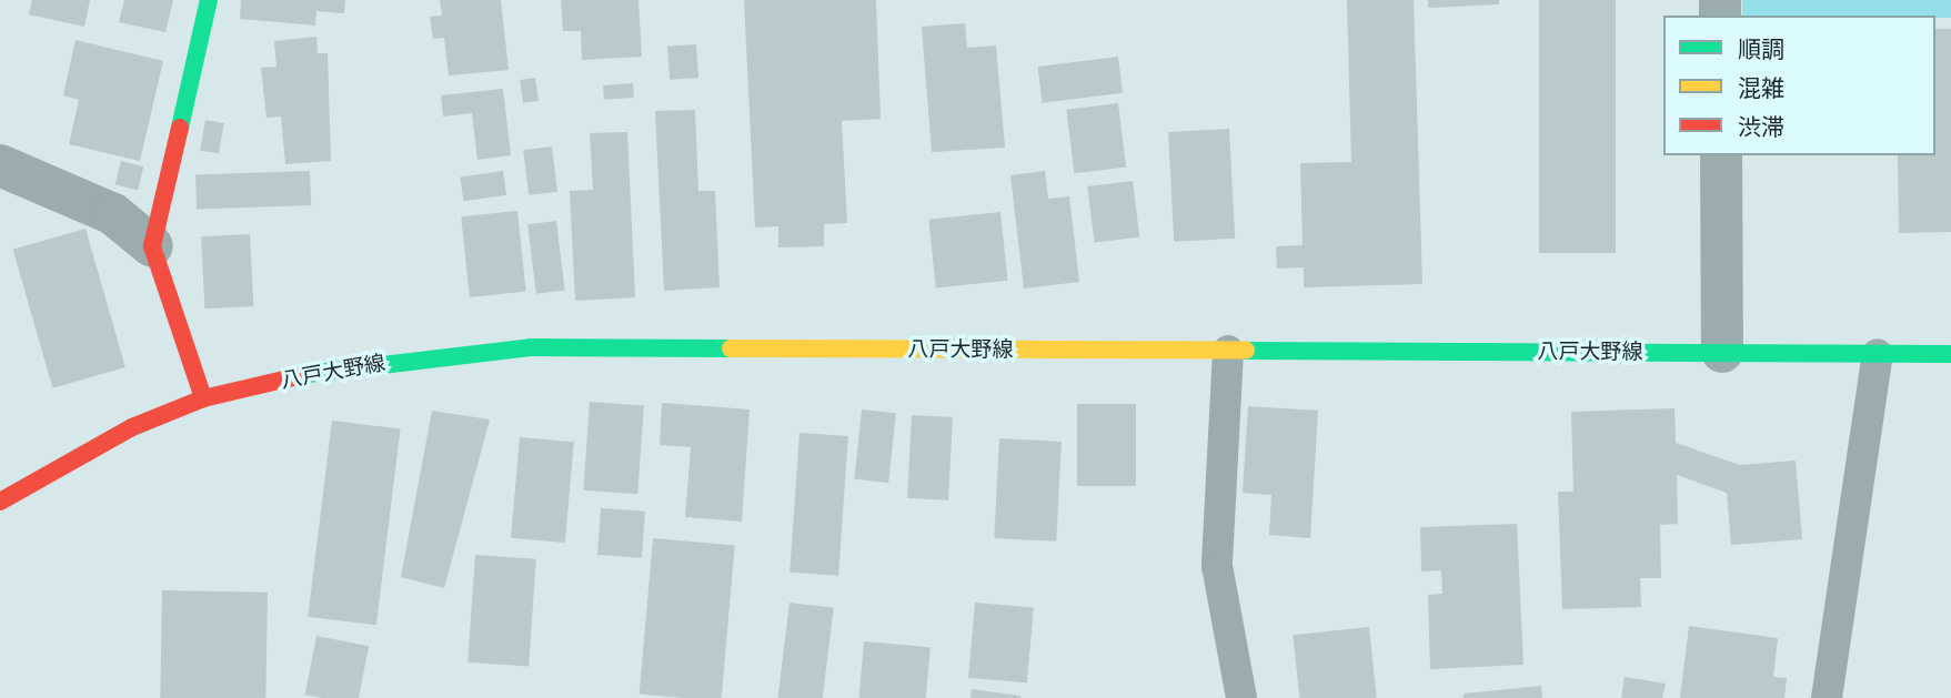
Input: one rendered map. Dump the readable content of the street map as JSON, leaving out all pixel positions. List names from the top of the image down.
{
  "streets": {
    "main road": ["八戸大野線"]
  },
  "legend": ["順調", "混雑", "渋滞"]
}
